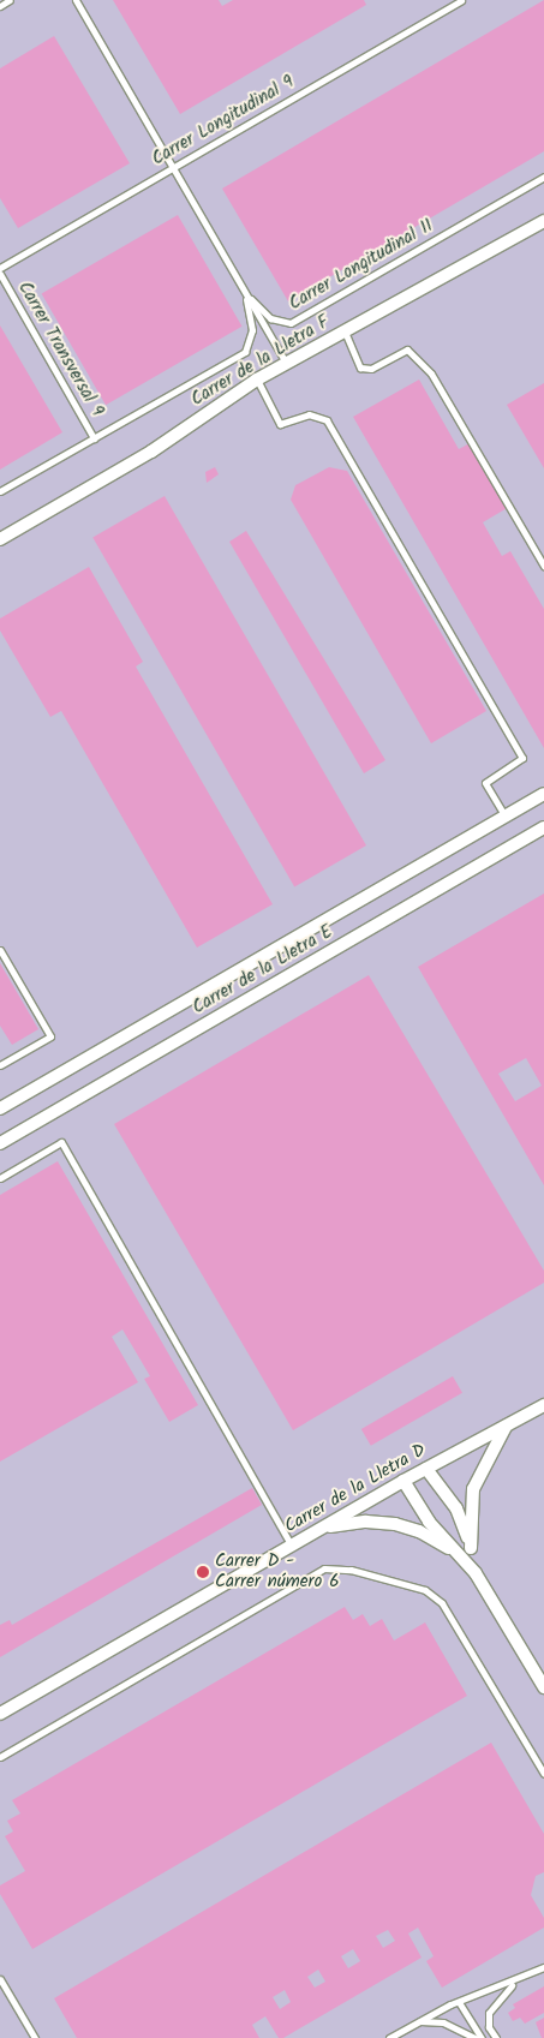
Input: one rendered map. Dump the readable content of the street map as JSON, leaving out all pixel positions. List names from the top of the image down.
{
  "streets": {
    "street": ["Carrer de la Lletra F", "Carrer de la Lletra E", "Carrer de la Lletra D"],
    "lane": ["Carrer Longitudinal 9", "Carrer Longitudinal 11", "Carrer Transversal 9"]
  },
  "places": ["Carrer D - Carrer número 6"]
}
